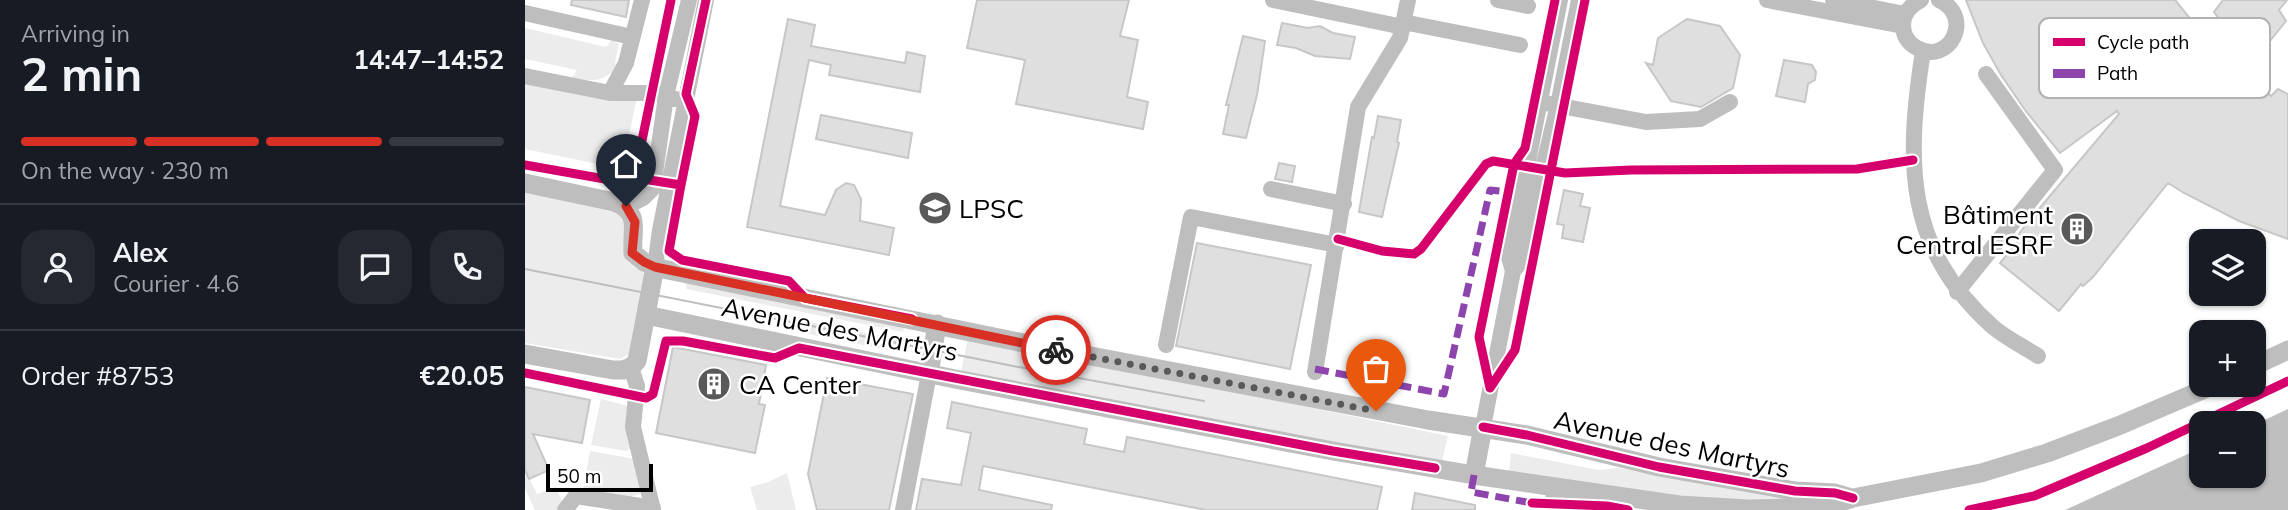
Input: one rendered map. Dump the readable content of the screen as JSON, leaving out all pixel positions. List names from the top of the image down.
{
  "streets": {
    "main road": ["Avenue des Martyrs"]
  },
  "places": {
    "school or university": ["LPSC"],
    "building": ["Bâtiment Central ESRF", "CA Center"]
  },
  "legend": ["Cycle path", "Path"],
  "scale_bar": "50 m",
  "page": {
    "heading": ["2 min", "Arriving in", "14:47–14:52"],
    "panel": [
      "Alex",
      "Courier · 4.6",
      "Order #8753",
      "€20.05"
    ],
    "bar": "On the way · 230 m",
    "map_buttons": ["+", "−"],
    "scale": "50 m"
  }
}
